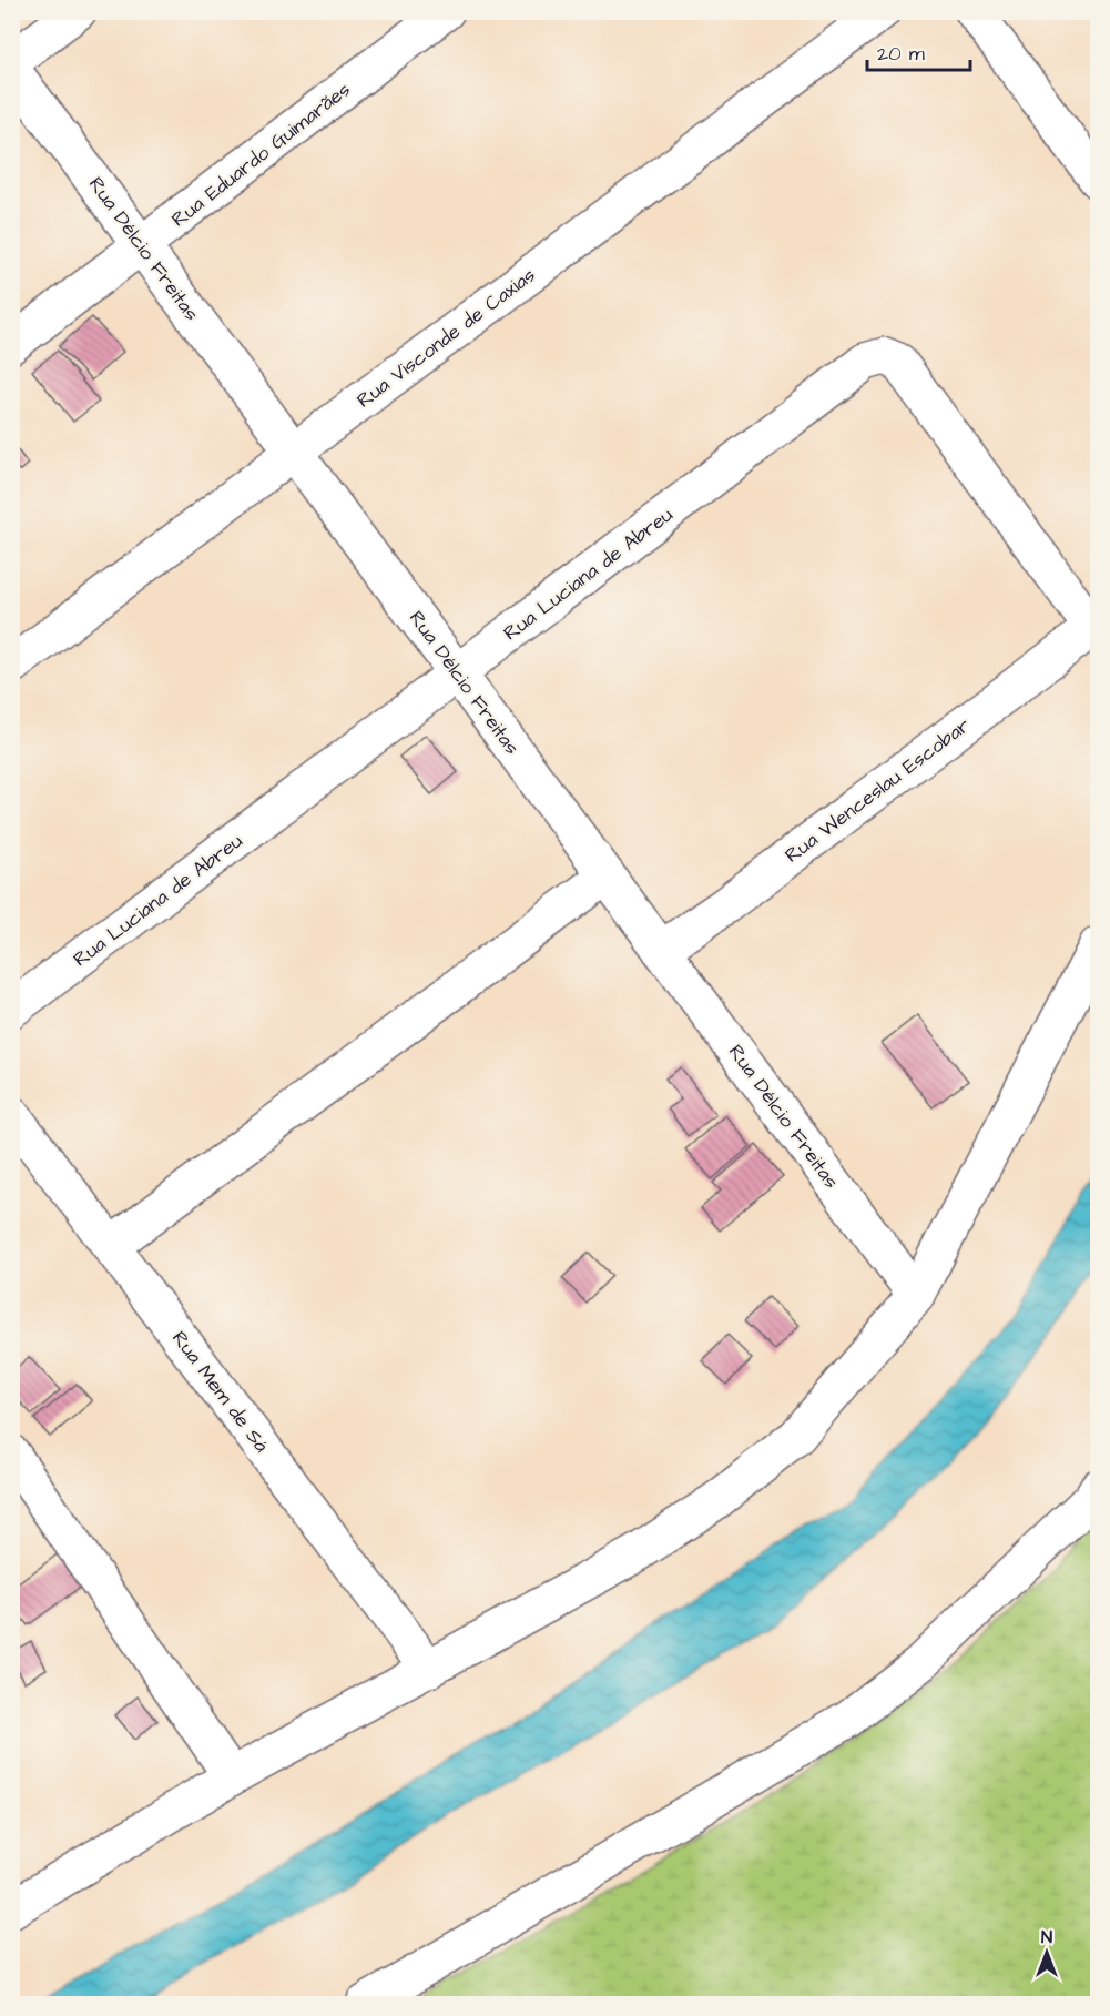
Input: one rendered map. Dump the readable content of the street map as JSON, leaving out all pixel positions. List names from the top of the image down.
{
  "streets": {
    "street": [
      "Rua Eduardo Guimarães",
      "Rua Délcio Freitas",
      "Rua Visconde de Caxias",
      "Rua Luciana de Abreu",
      "Rua Wenceslau Escobar",
      "Rua Mem de Sá"
    ]
  },
  "crossings": [
    ["Rua Eduardo Guimarães", "Rua Délcio Freitas"],
    ["Rua Délcio Freitas", "Rua Visconde de Caxias"],
    ["Rua Délcio Freitas", "Rua Luciana de Abreu"],
    ["Rua Délcio Freitas", "Rua Wenceslau Escobar"],
    ["Rua Luciana de Abreu", "Rua Wenceslau Escobar"]
  ],
  "scale_bar": "20 m",
  "north": "top"
}
